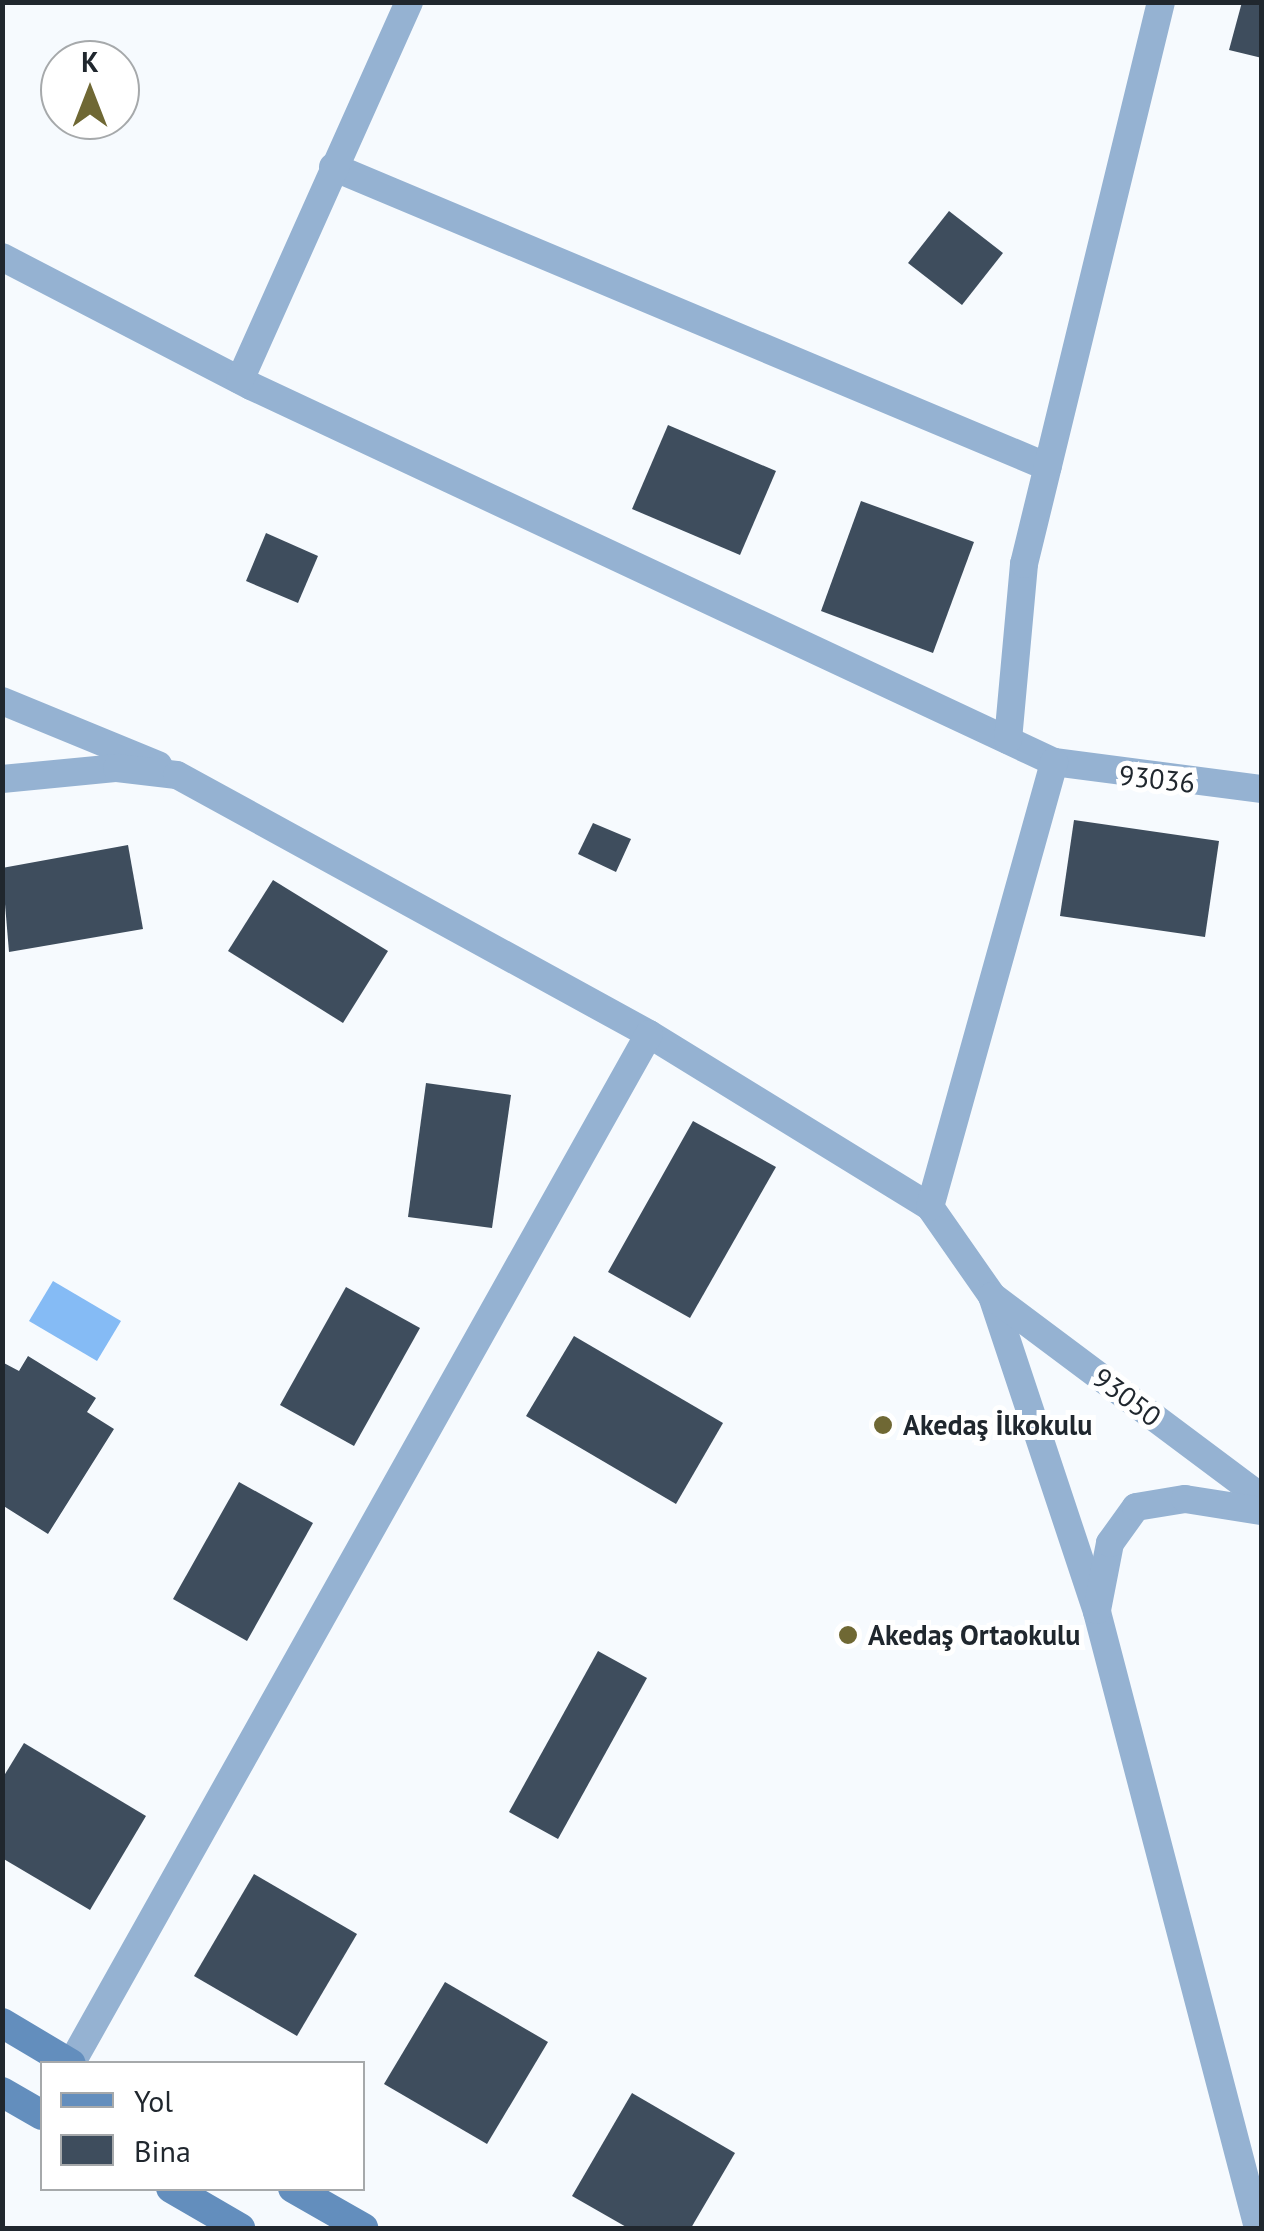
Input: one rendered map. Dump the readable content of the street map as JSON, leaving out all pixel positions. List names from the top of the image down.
{
  "streets": {
    "street": ["93036", "93050"]
  },
  "places": ["Akedaş İlkokulu", "Akedaş Ortaokulu"],
  "legend": ["Yol", "Bina"],
  "north": "top"
}
